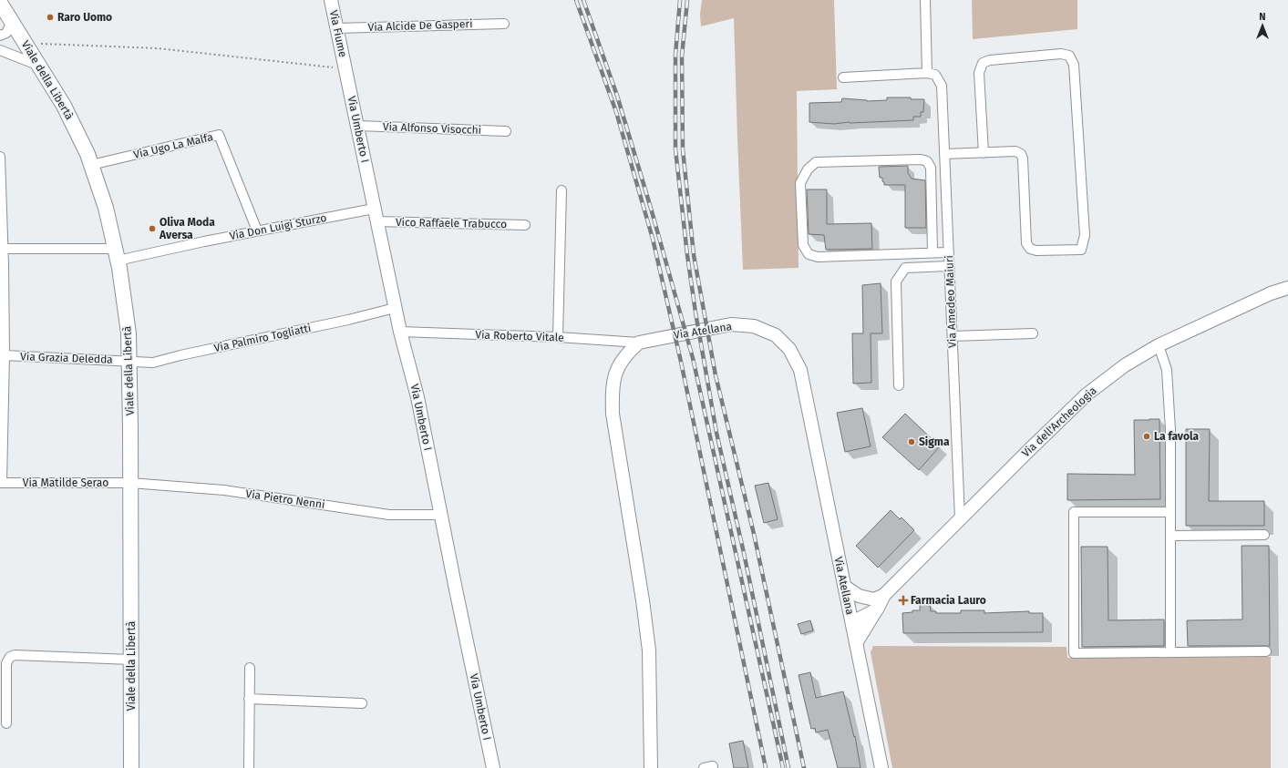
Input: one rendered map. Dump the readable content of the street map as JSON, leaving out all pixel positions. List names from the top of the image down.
{
  "streets": {
    "main road": [
      "Via Fiume",
      "Viale della Libertà",
      "Via Umberto I",
      "Via Atellana",
      "Via dell'Archeologia"
    ],
    "street": [
      "Via Alcide De Gasperi",
      "Via Alfonso Visocchi",
      "Via Ugo La Malfa",
      "Vico Raffaele Trabucco",
      "Via Don Luigi Sturzo",
      "Via Amedeo Maiuri",
      "Via Roberto Vitale",
      "Via Palmiro Togliatti",
      "Via Grazia Deledda",
      "Via Matilde Serao",
      "Via Pietro Nenni"
    ]
  },
  "crossings": [
    ["Via Alcide De Gasperi", "Via Fiume"],
    ["Via Fiume", "Via Umberto I"],
    ["Viale della Libertà", "Via Ugo La Malfa"],
    ["Viale della Libertà", "Via Don Luigi Sturzo"],
    ["Viale della Libertà", "Via Palmiro Togliatti"],
    ["Viale della Libertà", "Via Grazia Deledda"],
    ["Viale della Libertà", "Via Matilde Serao"],
    ["Viale della Libertà", "Via Pietro Nenni"],
    ["Via Alfonso Visocchi", "Via Umberto I"],
    ["Via Umberto I", "Vico Raffaele Trabucco"],
    ["Via Umberto I", "Via Don Luigi Sturzo"],
    ["Via Umberto I", "Via Roberto Vitale"],
    ["Via Umberto I", "Via Palmiro Togliatti"],
    ["Via Umberto I", "Via Pietro Nenni"],
    ["Via Ugo La Malfa", "Via Don Luigi Sturzo"],
    ["Via Amedeo Maiuri", "Via dell'Archeologia"],
    ["Via Atellana", "Via Roberto Vitale"],
    ["Via Atellana", "Via dell'Archeologia"],
    ["Via Palmiro Togliatti", "Via Grazia Deledda"],
    ["Via Grazia Deledda", "Via Matilde Serao"],
    ["Via Matilde Serao", "Via Pietro Nenni"]
  ],
  "places": {
    "other": [
      "Raro Uomo",
      "Oliva Moda Aversa",
      "La favola",
      "Sigma"
    ],
    "health": ["Farmacia Lauro"]
  },
  "north": "top"
}
